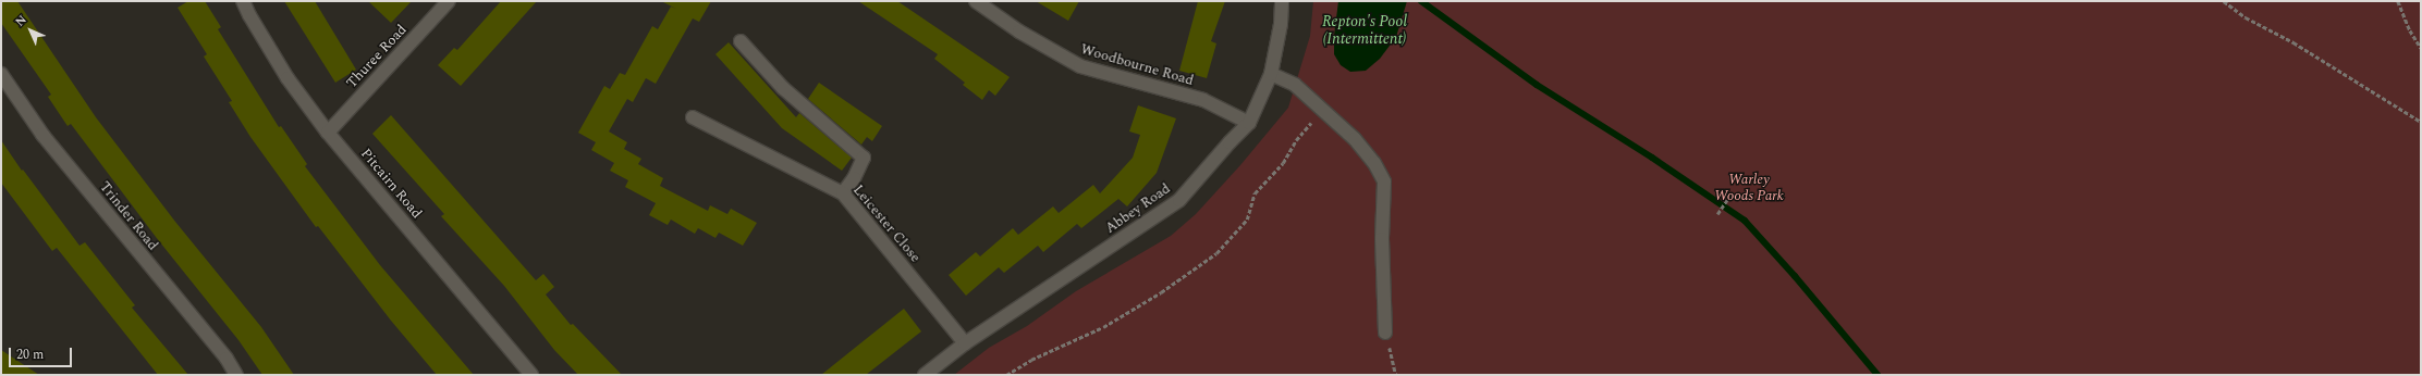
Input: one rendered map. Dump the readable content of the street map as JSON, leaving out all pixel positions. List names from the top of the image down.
{
  "streets": {
    "street": [
      "Thuree Road",
      "Woodbourne Road",
      "Pitcairn Road",
      "Abbey Road",
      "Trinder Road",
      "Leicester Close"
    ]
  },
  "crossings": [
    ["Thuree Road", "Pitcairn Road"],
    ["Woodbourne Road", "Abbey Road"],
    ["Abbey Road", "Leicester Close"]
  ],
  "water": ["Repton's Pool (Intermittent)"],
  "parks": ["Warley Woods Park"],
  "scale_bar": "20 m",
  "north": "top left"
}
